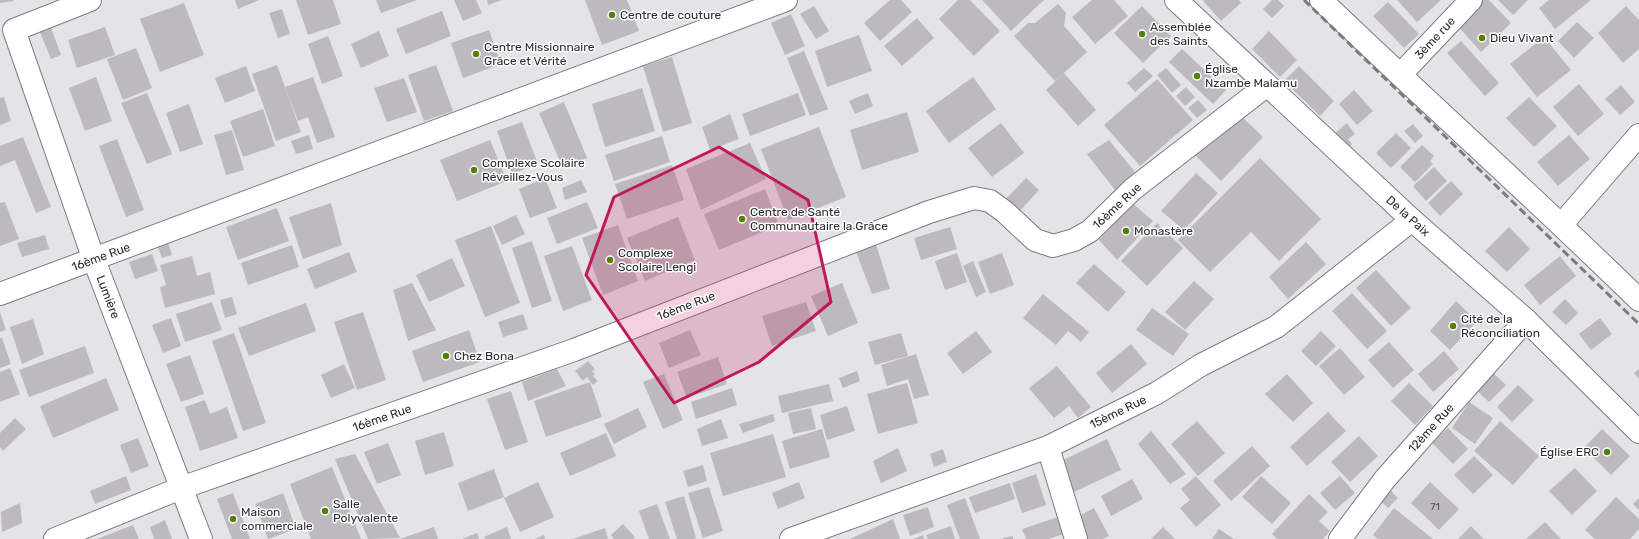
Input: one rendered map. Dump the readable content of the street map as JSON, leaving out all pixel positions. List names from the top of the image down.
{
  "streets": {
    "street": [
      "3ème rue",
      "16ème Rue",
      "De la Paix",
      "Lumière",
      "15ème Rue",
      "12ème Rue"
    ]
  },
  "crossings": [
    ["16ème Rue", "De la Paix"],
    ["16ème Rue", "Lumière"],
    ["De la Paix", "15ème Rue"],
    ["De la Paix", "12ème Rue"]
  ],
  "places": [
    "Centre de couture",
    "Assemblée des Saints",
    "Dieu Vivant",
    "Centre Missionnaire Grâce et Vérité",
    "Église Nzambe Malamu",
    "Complexe Scolaire Réveillez-Vous",
    "Centre de Santé Communautaire la Grâce",
    "Monastère",
    "Complexe Scolaire Lengi",
    "Cité de la Réconciliation",
    "Chez Bona",
    "Église ERC",
    "Salle Polyvalente",
    "Maison commerciale"
  ],
  "house_numbers": ["71"]
}
